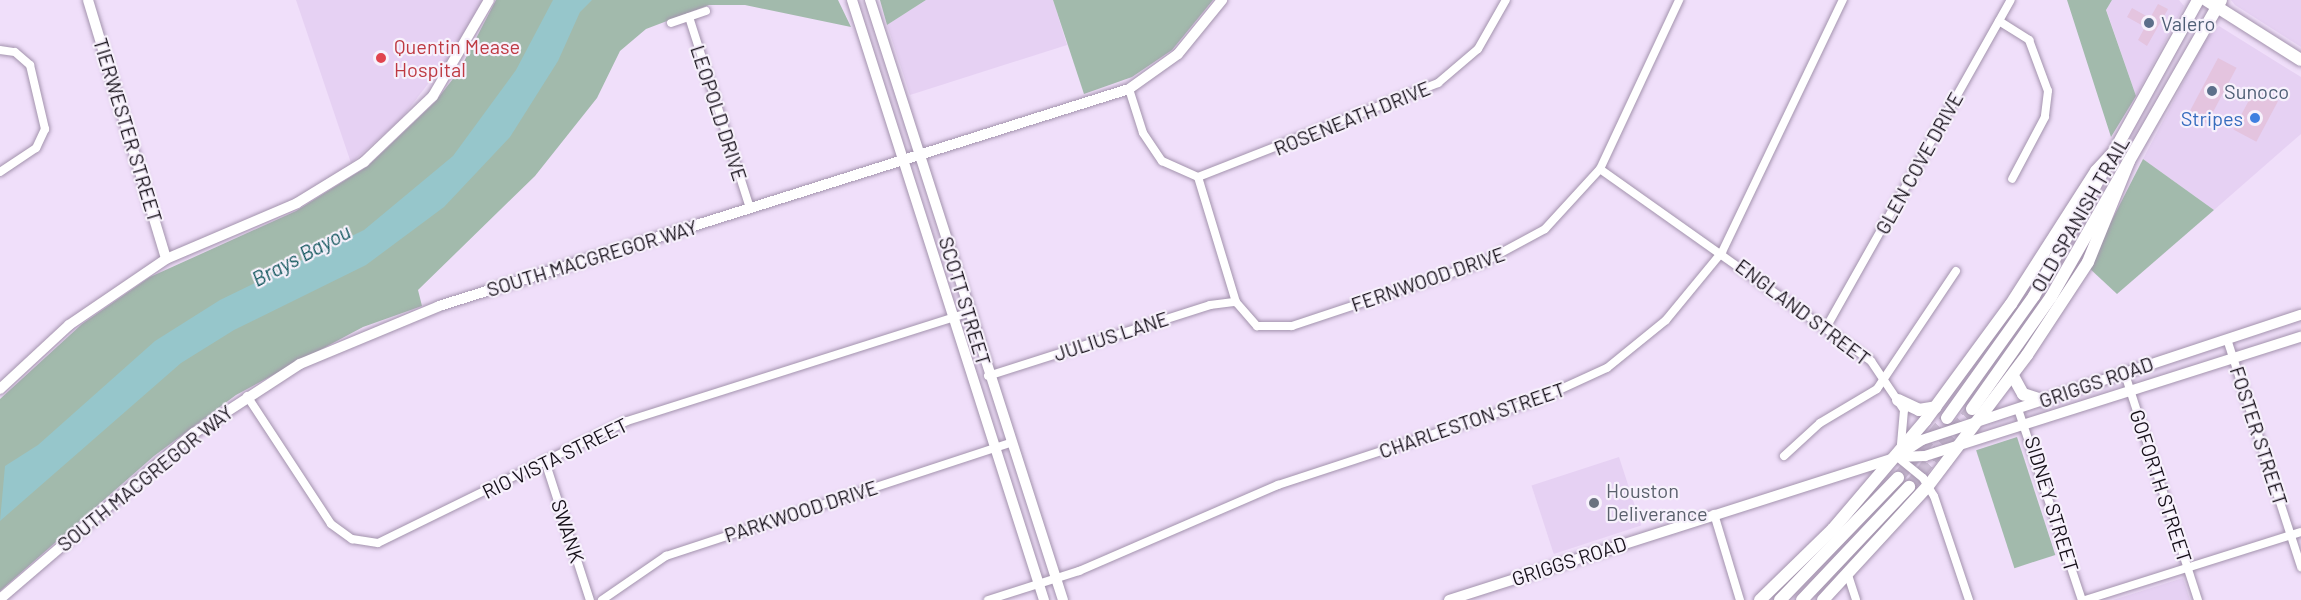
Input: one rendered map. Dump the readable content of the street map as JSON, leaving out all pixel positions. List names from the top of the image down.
{
  "streets": {
    "main road": [
      "TIERWESTER STREET",
      "OLD SPANISH TRAIL",
      "SOUTH MACGREGOR WAY",
      "SCOTT STREET",
      "GRIGGS ROAD"
    ],
    "street": [
      "LEOPOLD DRIVE",
      "ROSENEATH DRIVE",
      "GLEN COVE DRIVE",
      "FERNWOOD DRIVE",
      "ENGLAND STREET",
      "JULIUS LANE",
      "CHARLESTON STREET",
      "FOSTER STREET",
      "RIO VISTA STREET",
      "GOFORTH STREET",
      "SIDNEY STREET",
      "PARKWOOD DRIVE",
      "SWANK"
    ]
  },
  "crossings": [
    ["LEOPOLD DRIVE", "SOUTH MACGREGOR WAY"],
    ["GLEN COVE DRIVE", "ENGLAND STREET"],
    ["SOUTH MACGREGOR WAY", "SCOTT STREET"],
    ["SOUTH MACGREGOR WAY", "RIO VISTA STREET"],
    ["FERNWOOD DRIVE", "ENGLAND STREET"],
    ["FERNWOOD DRIVE", "JULIUS LANE"],
    ["SCOTT STREET", "JULIUS LANE"],
    ["SCOTT STREET", "CHARLESTON STREET"],
    ["SCOTT STREET", "RIO VISTA STREET"],
    ["SCOTT STREET", "PARKWOOD DRIVE"],
    ["ENGLAND STREET", "GRIGGS ROAD"],
    ["ENGLAND STREET", "CHARLESTON STREET"],
    ["GRIGGS ROAD", "FOSTER STREET"],
    ["GRIGGS ROAD", "GOFORTH STREET"],
    ["GRIGGS ROAD", "SIDNEY STREET"],
    ["RIO VISTA STREET", "SWANK"]
  ],
  "water": ["Brays Bayou"],
  "places": [
    "Valero",
    "Quentin Mease Hospital",
    "Sunoco",
    "Stripes",
    "Houston Deliverance"
  ]
}
